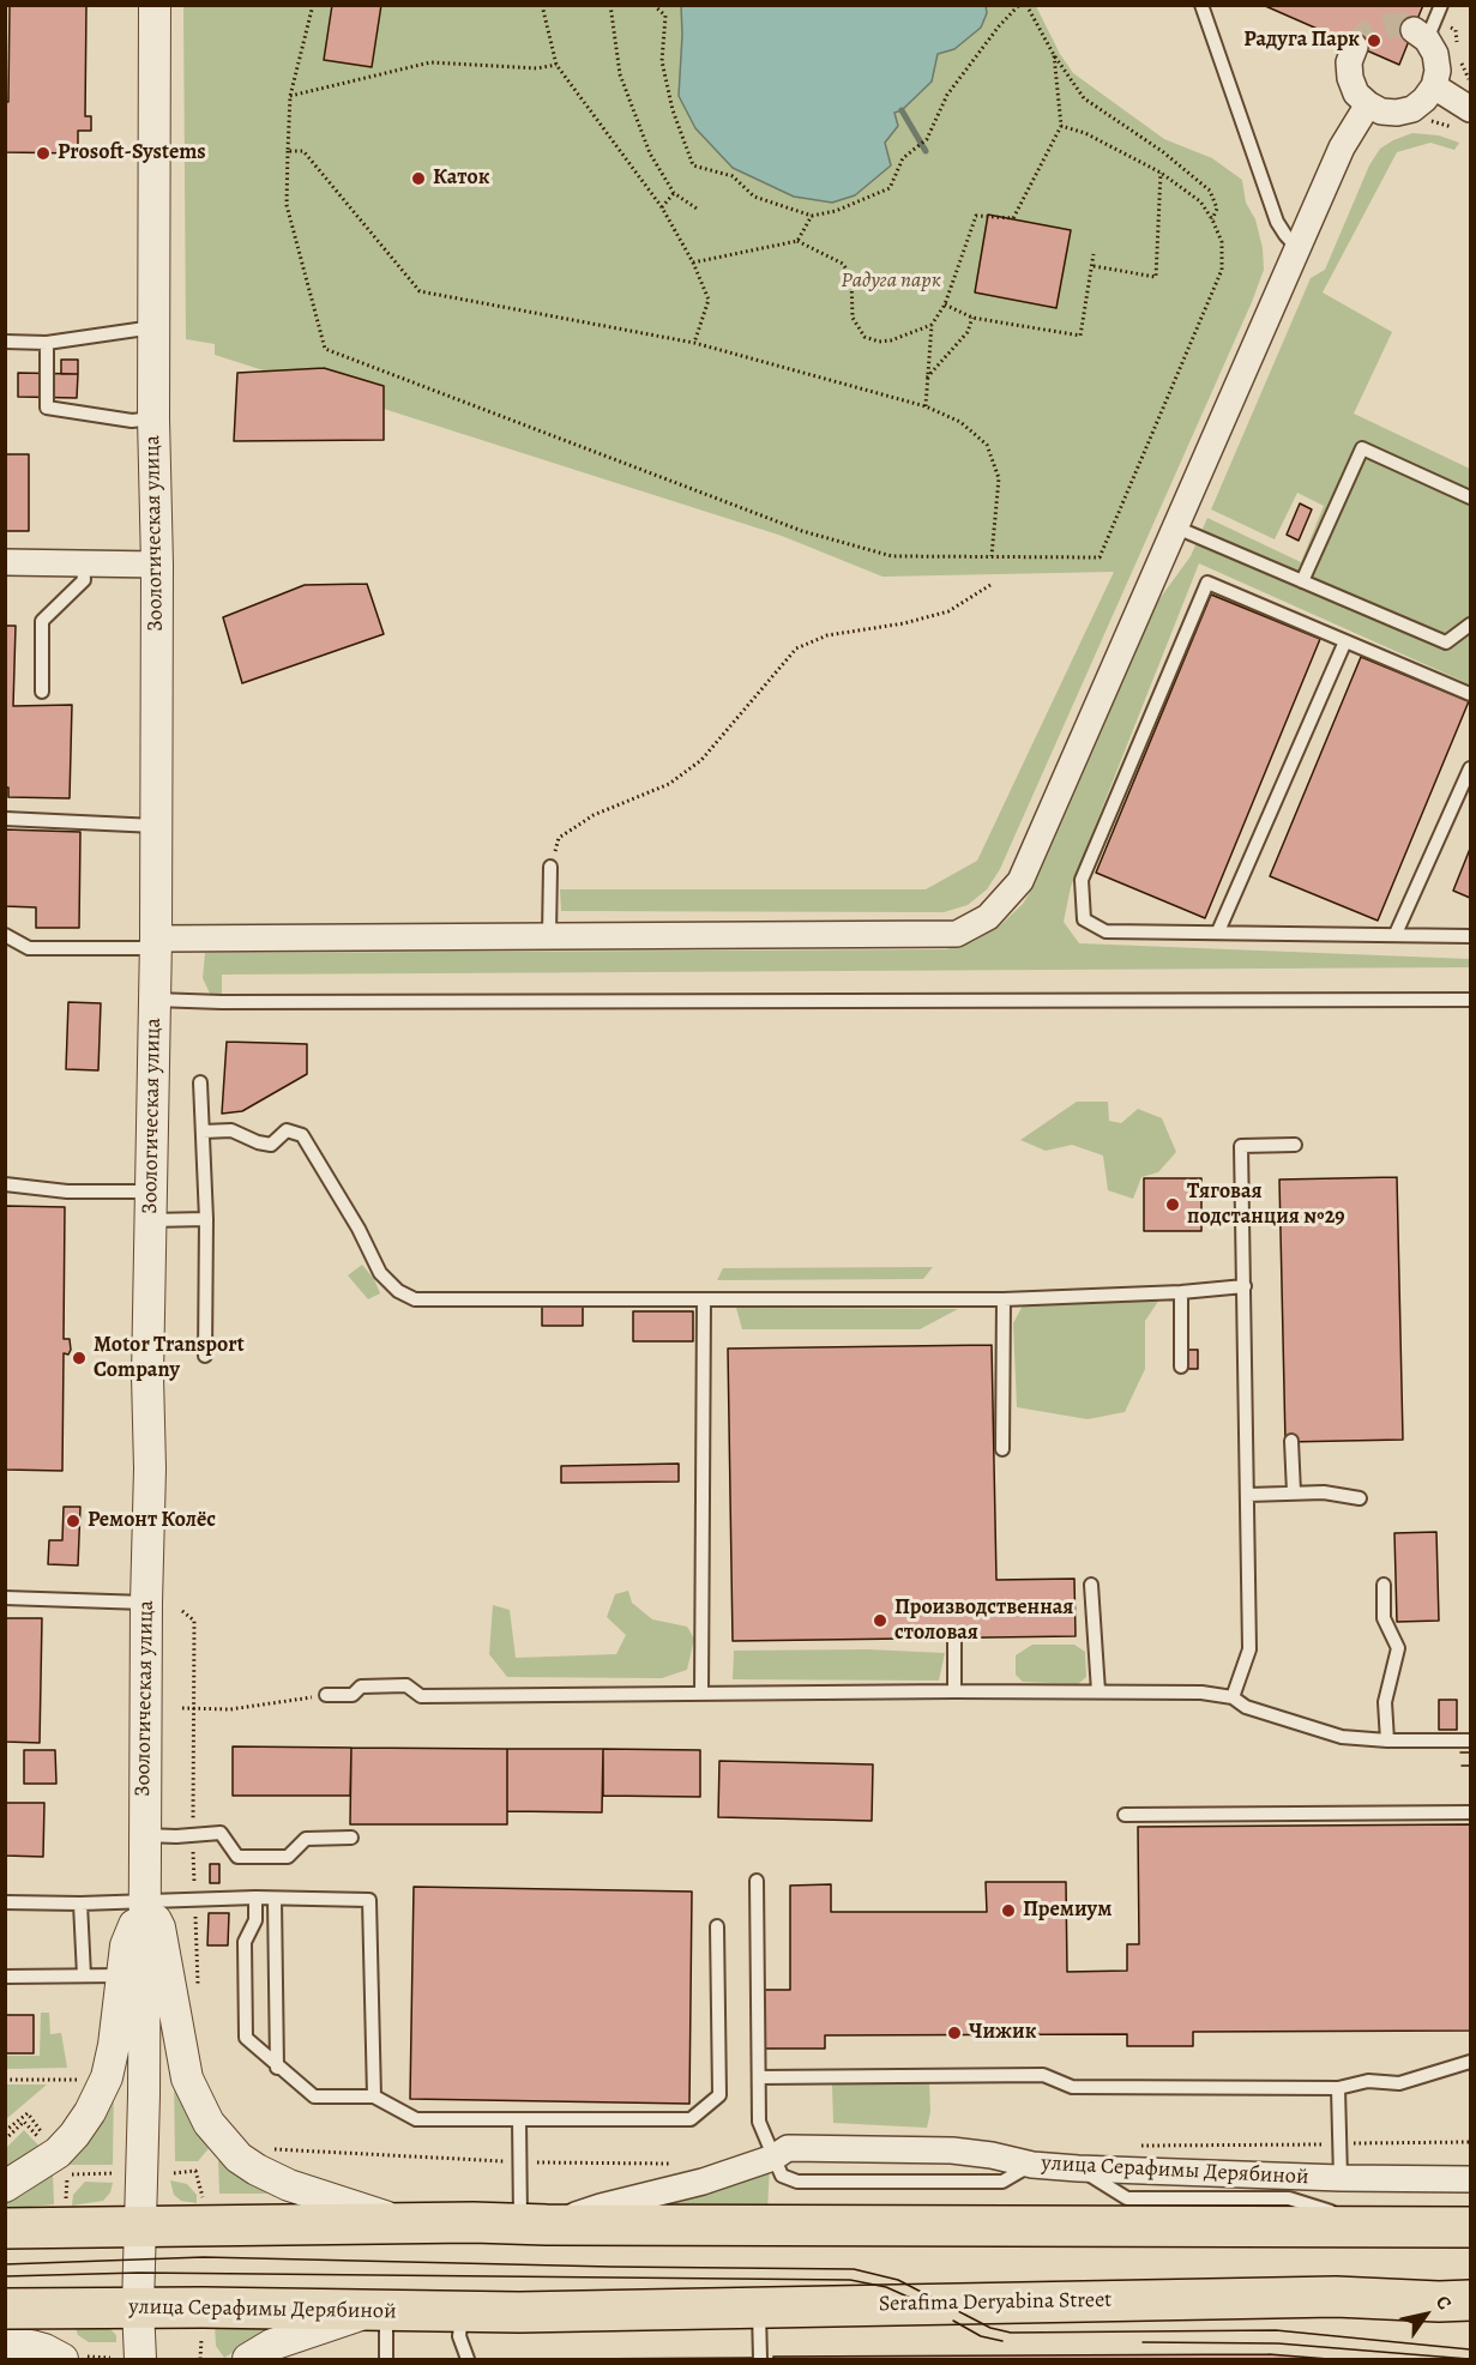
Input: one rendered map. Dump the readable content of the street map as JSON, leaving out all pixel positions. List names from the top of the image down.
{
  "streets": {
    "main road": ["улица Серафимы Дерябиной", "Serafima Deryabina Street"],
    "street": ["Зоологическая улица"]
  },
  "crossings": [
    ["улица Серафимы Дерябиной", "Serafima Deryabina Street"]
  ],
  "parks": ["Радуга парк"],
  "places": [
    "Радуга Парк",
    "Prosoft-Systems",
    "Каток",
    "Тяговая подстанция №29",
    "Motor Transport Company",
    "Ремонт Колёс",
    "Производственная столовая",
    "Премиум",
    "Чижик"
  ],
  "north": "top right"
}
